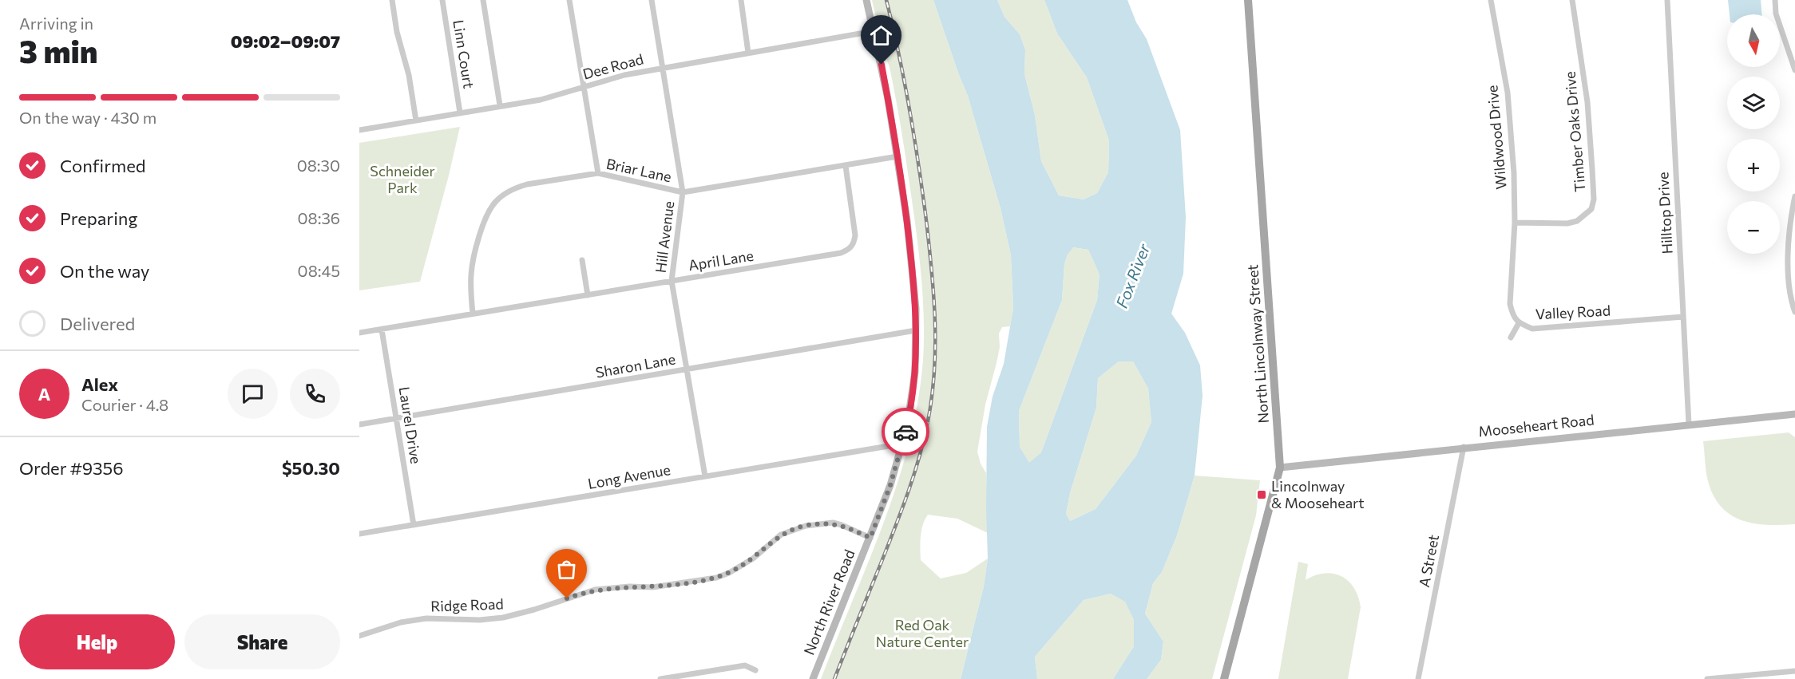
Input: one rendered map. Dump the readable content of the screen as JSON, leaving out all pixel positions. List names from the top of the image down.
{
  "streets": {
    "main road": ["North Lincolnway Street", "Mooseheart Road", "North River Road"],
    "street": [
      "Linn Court",
      "Dee Road",
      "Timber Oaks Drive",
      "Wildwood Drive",
      "Briar Lane",
      "Hilltop Drive",
      "Hill Avenue",
      "April Lane",
      "Valley Road",
      "Sharon Lane",
      "Laurel Drive",
      "Long Avenue",
      "A Street",
      "Ridge Road"
    ]
  },
  "crossings": [
    ["Linn Court", "Dee Road"],
    ["Dee Road", "Hill Avenue"],
    ["Dee Road", "North River Road"],
    ["Timber Oaks Drive", "Wildwood Drive"],
    ["Wildwood Drive", "Valley Road"],
    ["Briar Lane", "Hill Avenue"],
    ["Briar Lane", "April Lane"],
    ["Briar Lane", "North River Road"],
    ["Hilltop Drive", "Valley Road"],
    ["Hilltop Drive", "Mooseheart Road"],
    ["Hill Avenue", "April Lane"],
    ["Hill Avenue", "Sharon Lane"],
    ["Hill Avenue", "Long Avenue"],
    ["April Lane", "Laurel Drive"],
    ["North Lincolnway Street", "Mooseheart Road"],
    ["Sharon Lane", "Laurel Drive"],
    ["Sharon Lane", "North River Road"],
    ["Laurel Drive", "Long Avenue"],
    ["Mooseheart Road", "A Street"],
    ["Long Avenue", "North River Road"],
    ["North River Road", "Ridge Road"]
  ],
  "water": ["Fox River"],
  "parks": ["Schneider Park", "Red Oak Nature Center"],
  "places": {
    "transit": ["Lincolnway & Mooseheart"]
  },
  "north": "bottom",
  "page": {
    "heading": ["3 min", "Arriving in", "09:02–09:07"],
    "panel": [
      "Alex",
      "Courier · 4.8",
      "Order #9356",
      "$50.30"
    ],
    "map_buttons": ["+", "−"],
    "bar": "On the way · 430 m",
    "list": [
      ["Confirmed", "08:30"],
      ["Preparing", "08:36"],
      ["On the way", "08:45"],
      "Delivered"
    ],
    "round": "A",
    "buttons": ["Help", "Share"]
  }
}
